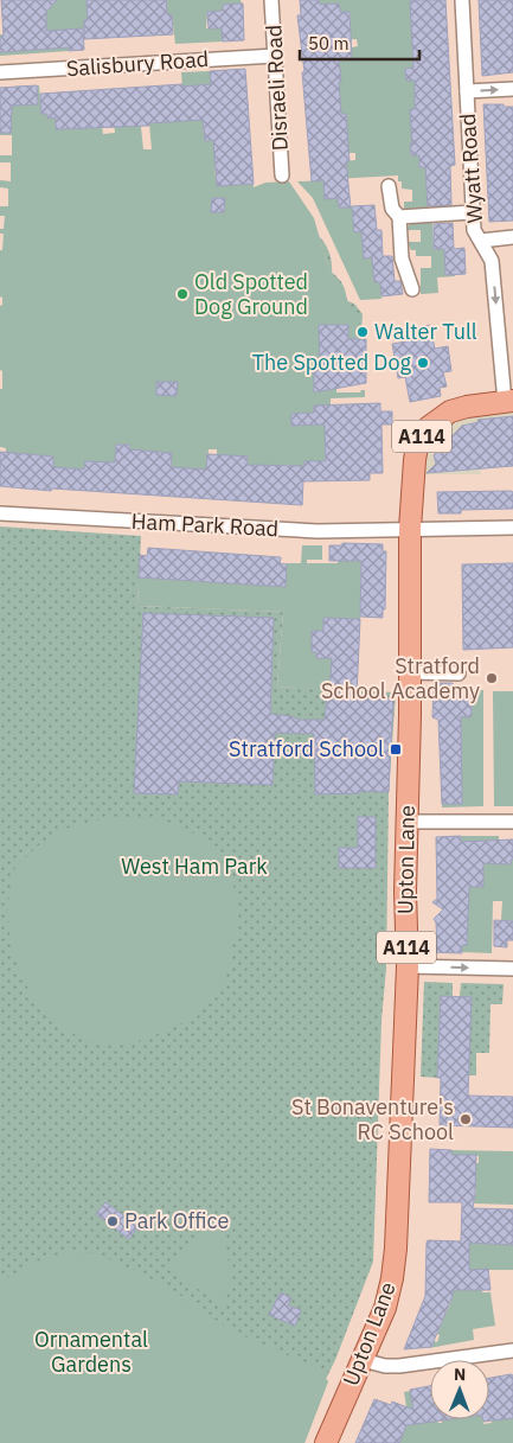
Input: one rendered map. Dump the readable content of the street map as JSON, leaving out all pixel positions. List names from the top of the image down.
{
  "streets": {
    "main road": ["A114", "Upton Lane"],
    "street": [
      "Salisbury Road",
      "Disraeli Road",
      "Wyatt Road",
      "Ham Park Road"
    ]
  },
  "crossings": [
    ["Salisbury Road", "Disraeli Road"],
    ["Wyatt Road", "Upton Lane"],
    ["Ham Park Road", "Upton Lane"]
  ],
  "one_way": ["Wyatt Road"],
  "parks": ["West Ham Park", "Ornamental Gardens"],
  "places": {
    "other": [
      "Old Spotted Dog Ground",
      "Walter Tull",
      "The Spotted Dog",
      "Stratford School Academy",
      "St Bonaventure's RC School",
      "Park Office"
    ],
    "transit": ["Stratford School"]
  },
  "scale_bar": "50 m",
  "north": "top"
}
